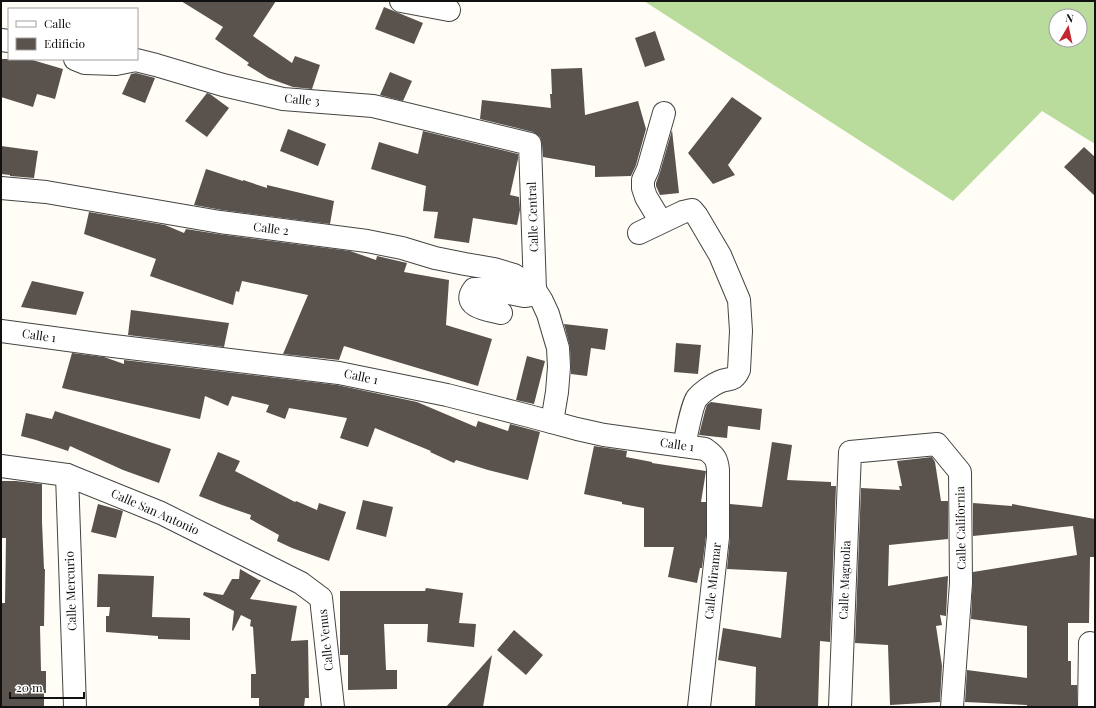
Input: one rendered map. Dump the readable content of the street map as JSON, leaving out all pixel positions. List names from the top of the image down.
{
  "streets": {
    "street": [
      "Calle 3",
      "Calle Central",
      "Calle 2",
      "Calle 1",
      "Calle San Antonio",
      "Calle California",
      "Calle Magnolia",
      "Calle Miramar",
      "Calle Mercurio",
      "Calle Venus"
    ]
  },
  "crossings": [
    ["Calle 3", "Calle Central"],
    ["Calle Central", "Calle 2"],
    ["Calle 1", "Calle Miramar"],
    ["Calle San Antonio", "Calle Mercurio"],
    ["Calle San Antonio", "Calle Venus"],
    ["Calle California", "Calle Magnolia"]
  ],
  "legend": ["Calle", "Edificio"],
  "scale_bar": "20 m",
  "north": "top"
}
